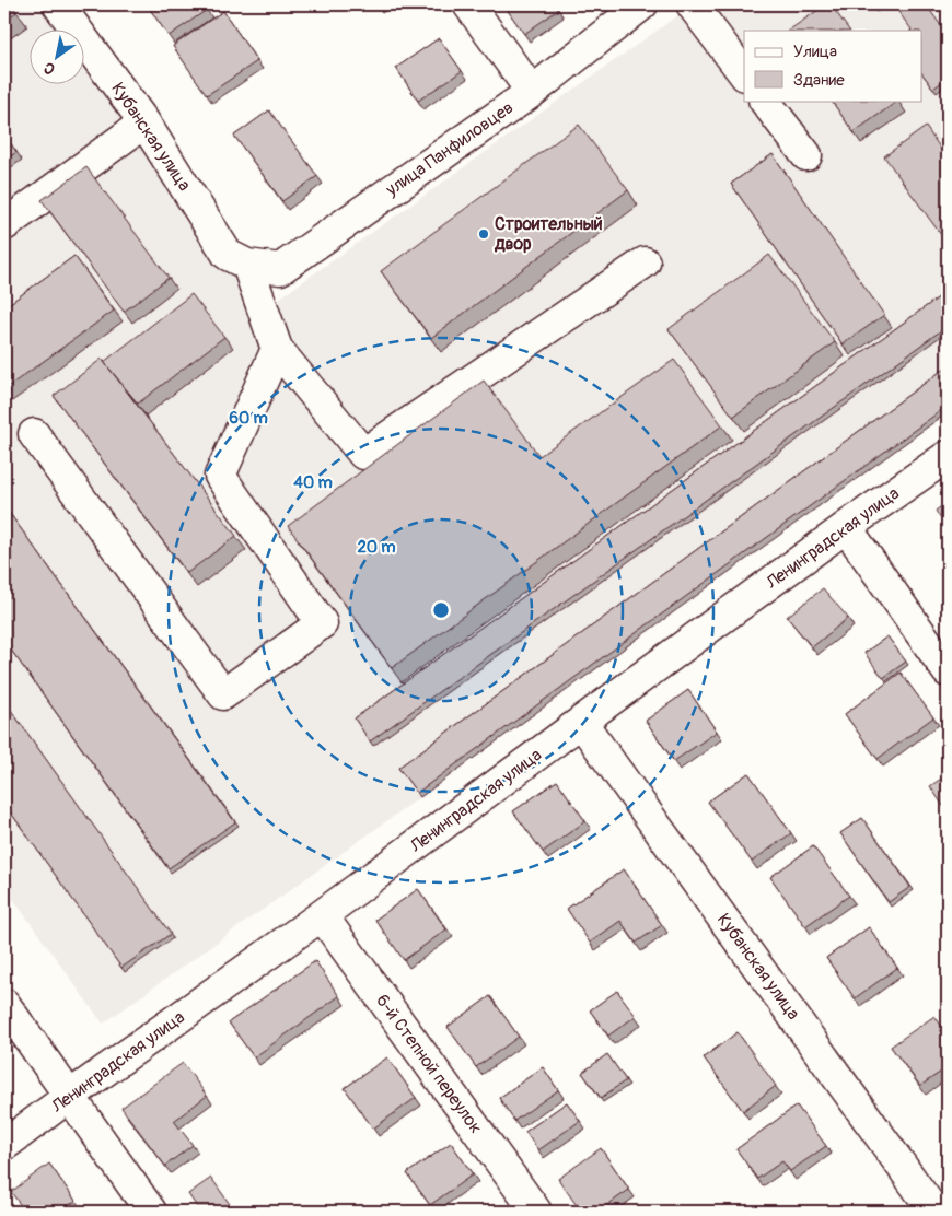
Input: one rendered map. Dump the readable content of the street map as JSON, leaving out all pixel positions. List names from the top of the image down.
{
  "streets": {
    "street": [
      "Кубанская улица",
      "улица Панфиловцев",
      "Ленинградская улица",
      "6-й Степной переулок"
    ]
  },
  "crossings": [
    ["Кубанская улица", "улица Панфиловцев"],
    ["Кубанская улица", "Ленинградская улица"],
    ["Ленинградская улица", "6-й Степной переулок"]
  ],
  "places": ["Строительный двор"],
  "legend": ["Улица", "Здание"],
  "north": "bottom left",
  "rings": ["60 m", "40 m", "20 m"]
}
